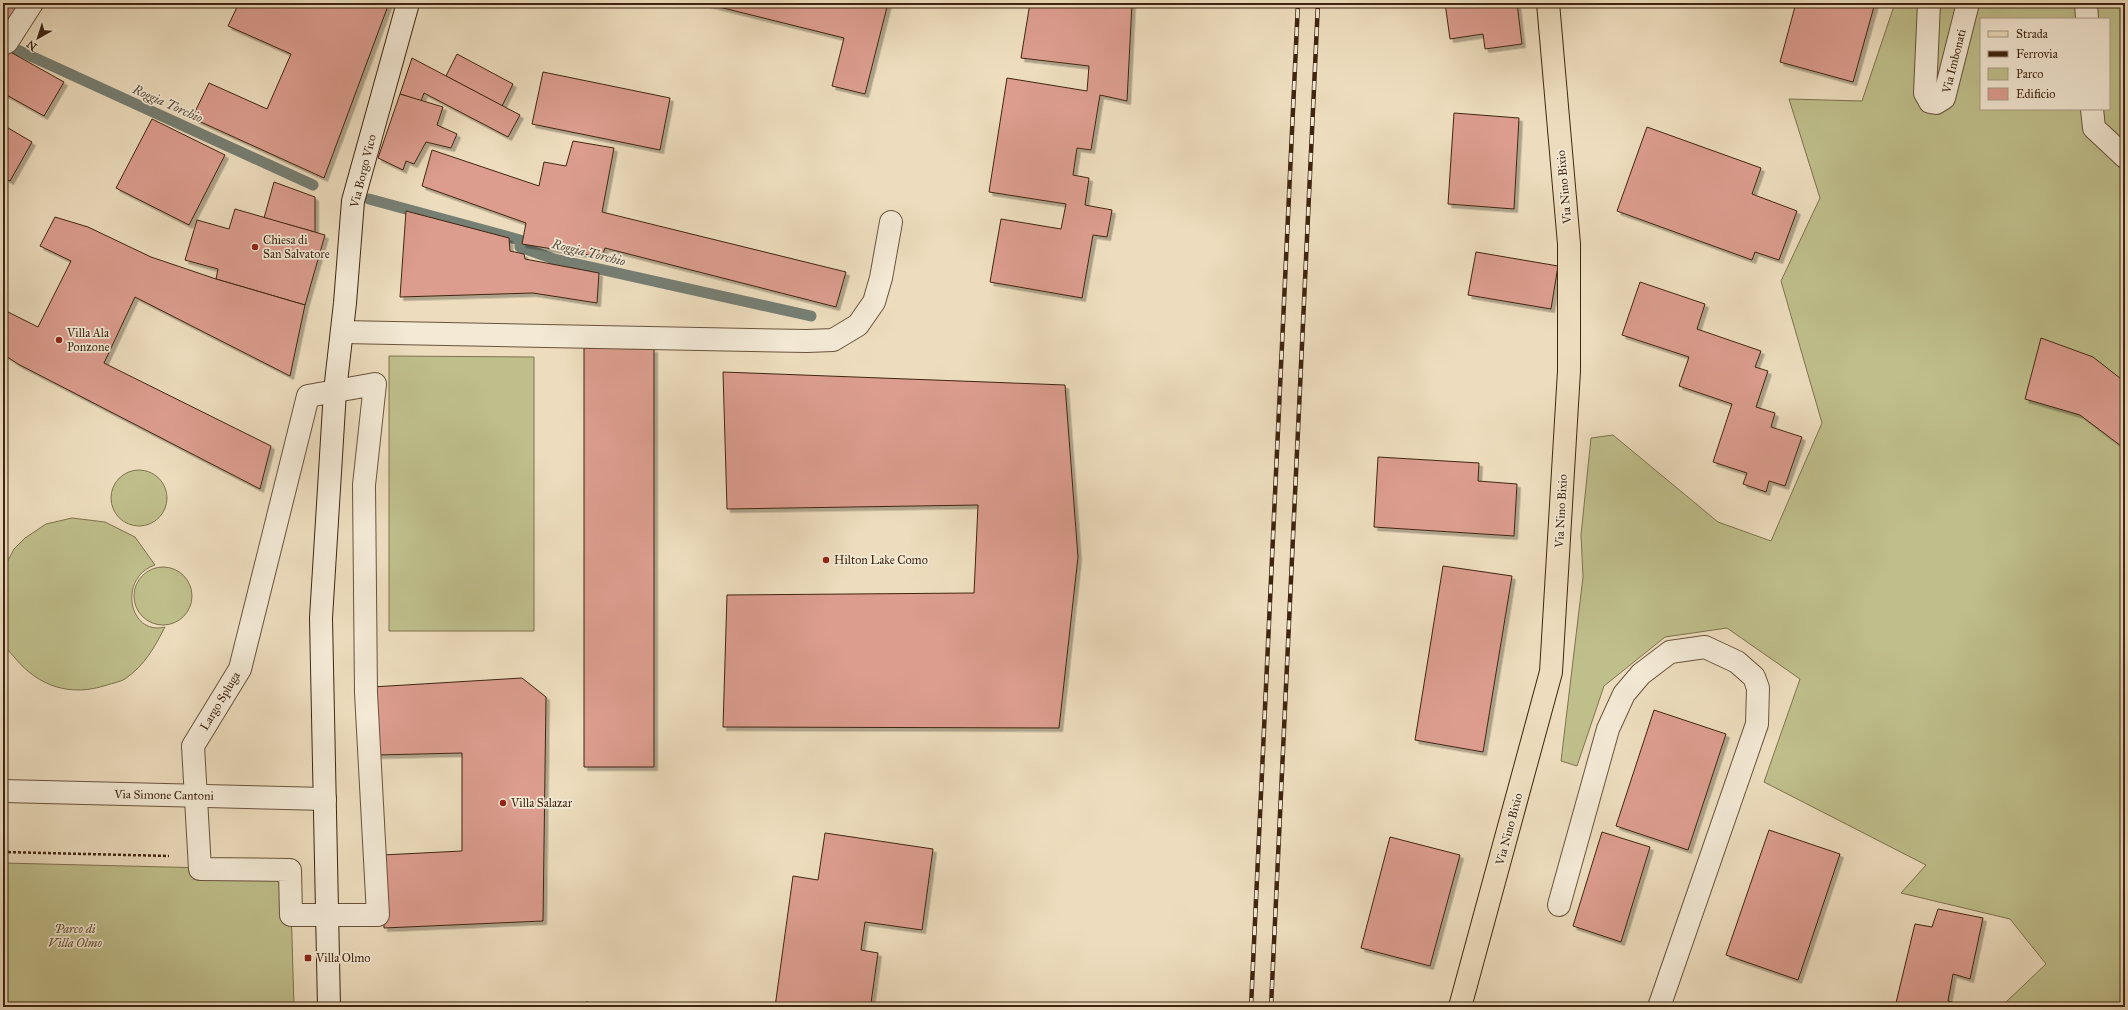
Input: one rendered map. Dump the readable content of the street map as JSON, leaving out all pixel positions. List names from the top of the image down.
{
  "streets": {
    "main road": ["Via Nino Bixio"],
    "street": [
      "Via Imbonati",
      "Via Borgo Vico",
      "Largo Spluga",
      "Via Simone Cantoni"
    ]
  },
  "crossings": [
    ["Via Borgo Vico", "Largo Spluga"],
    ["Largo Spluga", "Via Simone Cantoni"]
  ],
  "water": ["Roggia Torchio"],
  "parks": ["Parco di Villa Olmo"],
  "places": {
    "other": [
      "Chiesa di San Salvatore",
      "Villa Ala Ponzone",
      "Hilton Lake Como",
      "Villa Salazar"
    ],
    "transit": ["Villa Olmo"]
  },
  "legend": [
    "Strada",
    "Ferrovia",
    "Parco",
    "Edificio"
  ],
  "north": "bottom left"
}
